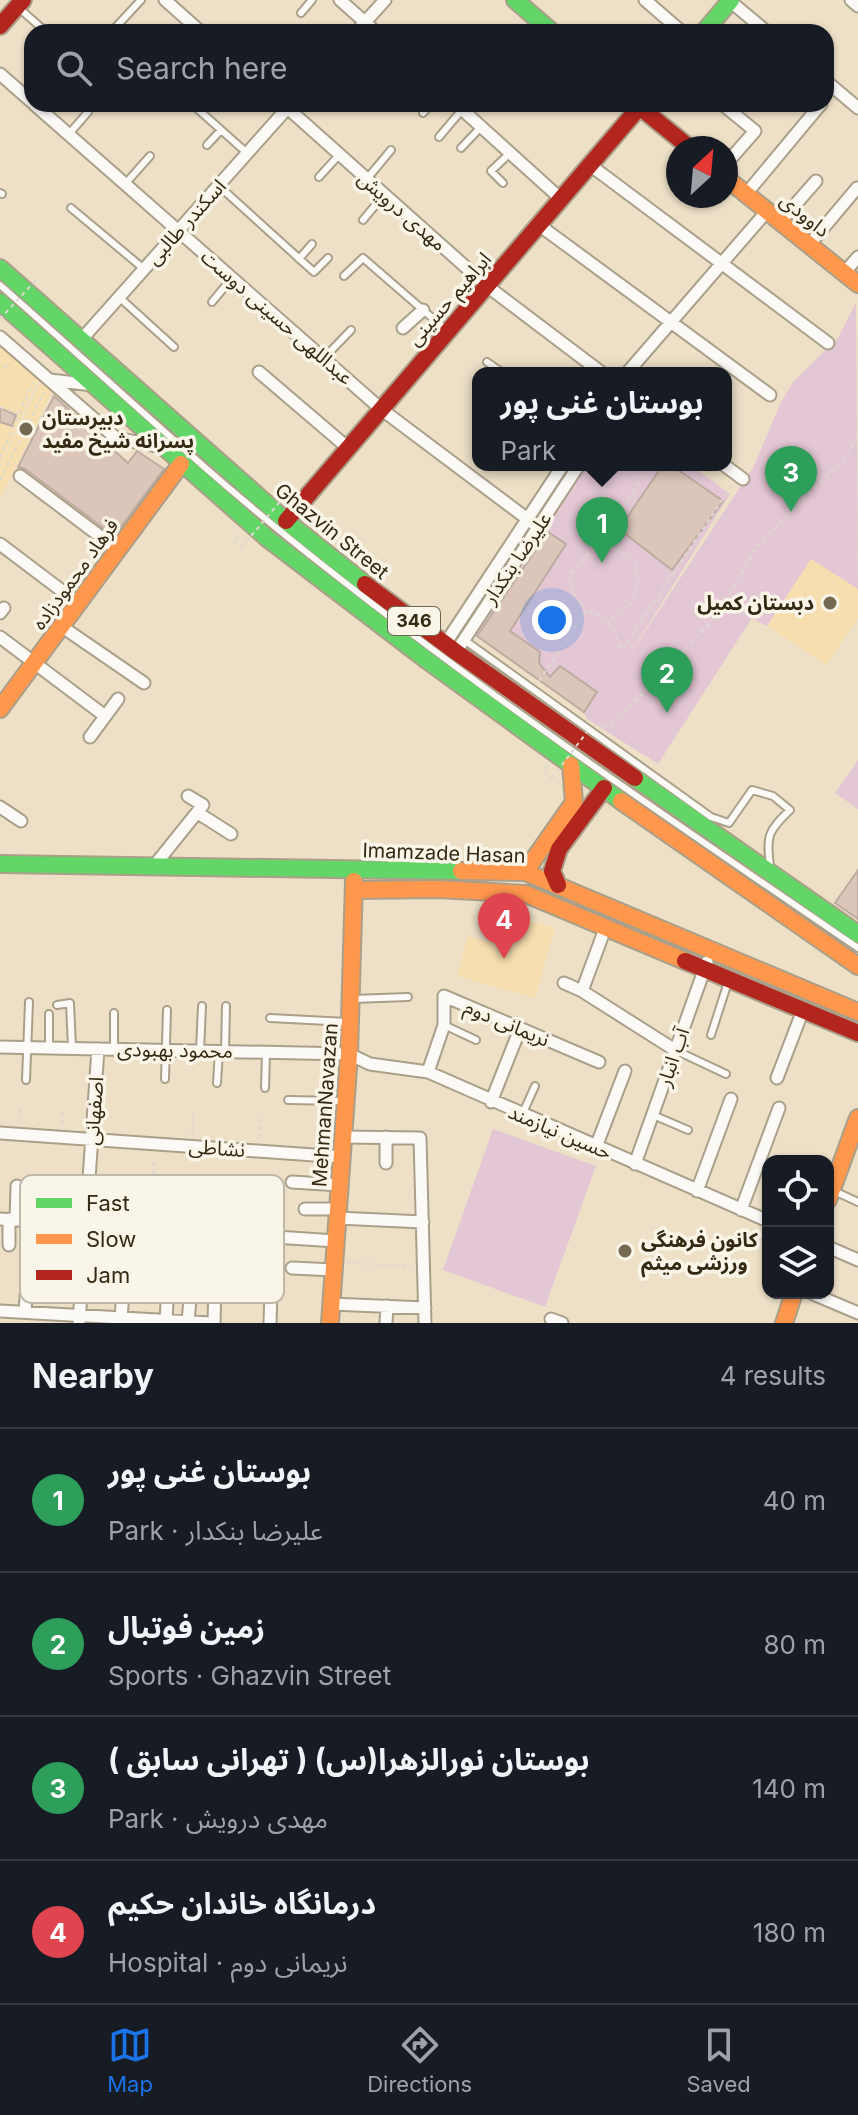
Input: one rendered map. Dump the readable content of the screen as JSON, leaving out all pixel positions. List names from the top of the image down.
{
  "streets": {
    "main road": [
      "داوودی",
      "ابراهیم حسینی",
      "Ghazvin Street",
      "فرهاد محمودزاده",
      "346",
      "Imamzade Hasan",
      "MehmanNavazan"
    ],
    "street": [
      "مهدی درویش",
      "اسکندر طالبی",
      "عبداللهی حسینی دوست",
      "علیرضا بنکدار",
      "نریمانی دوم",
      "محمود بهبودی",
      "آب انبار",
      "اصفهانی",
      "حسین نیازمند",
      "نشاطی"
    ]
  },
  "crossings": [
    ["مهدی درویش", "ابراهیم حسینی"],
    ["اسکندر طالبی", "عبداللهی حسینی دوست"],
    ["اسکندر طالبی", "Ghazvin Street"],
    ["ابراهیم حسینی", "عبداللهی حسینی دوست"],
    ["ابراهیم حسینی", "Ghazvin Street"],
    ["عبداللهی حسینی دوست", "علیرضا بنکدار"],
    ["Ghazvin Street", "علیرضا بنکدار"],
    ["فرهاد محمودزاده", "346"],
    ["Imamzade Hasan", "آب انبار"],
    ["Imamzade Hasan", "MehmanNavazan"],
    ["نریمانی دوم", "حسین نیازمند"],
    ["محمود بهبودی", "MehmanNavazan"],
    ["محمود بهبودی", "اصفهانی"],
    ["محمود بهبودی", "حسین نیازمند"],
    ["آب انبار", "حسین نیازمند"],
    ["MehmanNavazan", "حسین نیازمند"],
    ["MehmanNavazan", "نشاطی"],
    ["اصفهانی", "نشاطی"]
  ],
  "places": ["دبیرستان پسرانه شیخ مفید", "دبستان کمیل", "کانون فرهنگی ورزشی میثم"],
  "legend": ["Fast", "Slow", "Jam"],
  "north": "top right",
  "page": {
    "search": "Search here",
    "popup": ["بوستان غنی پور", "Park"],
    "pins": [
      "3",
      "1",
      "2",
      "4"
    ],
    "heading": ["Nearby", "4 results"],
    "list": [
      {
        "mark": "1",
        "name": "بوستان غنی پور",
        "note": "Park · علیرضا بنکدار",
        "value": "40 m"
      },
      {
        "mark": "2",
        "name": "زمین فوتبال",
        "note": "Sports · Ghazvin Street",
        "value": "80 m"
      },
      {
        "mark": "3",
        "name": "بوستان نورالزهرا(س) ( تهرانی سابق )",
        "note": "Park · مهدی درویش",
        "value": "140 m"
      },
      {
        "mark": "4",
        "name": "درمانگاه خاندان حکیم",
        "note": "Hospital · نریمانی دوم",
        "value": "180 m"
      }
    ],
    "nav": ["Map", "Directions", "Saved"]
  }
}
